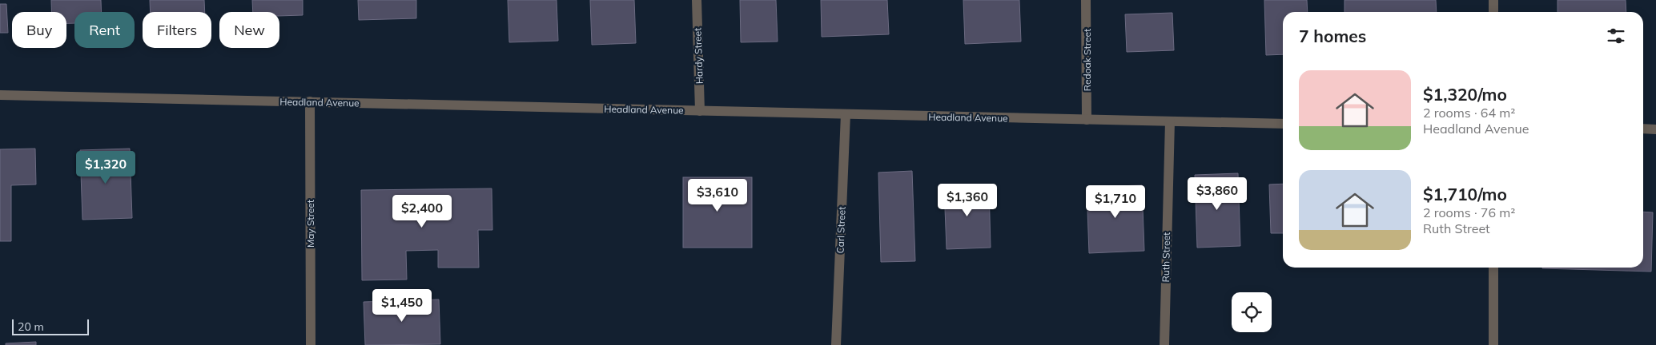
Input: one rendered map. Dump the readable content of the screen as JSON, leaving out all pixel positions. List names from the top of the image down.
{
  "streets": {
    "street": [
      "Hardy Street",
      "Redoak Street",
      "Headland Avenue",
      "May Street",
      "Carl Street",
      "Ruth Street"
    ]
  },
  "crossings": [
    ["Hardy Street", "Headland Avenue"],
    ["Redoak Street", "Headland Avenue"],
    ["Headland Avenue", "May Street"],
    ["Headland Avenue", "Carl Street"],
    ["Headland Avenue", "Ruth Street"]
  ],
  "scale_bar": "20 m",
  "page": {
    "chip": [
      "Buy",
      "Rent",
      "Filters",
      "New"
    ],
    "heading": "7 homes",
    "list": [
      {
        "name": "$1,320/mo",
        "note": "2 rooms · 64 m² · Headland Avenue"
      },
      {
        "name": "$1,710/mo",
        "note": "2 rooms · 76 m² · Ruth Street"
      }
    ],
    "price": [
      "$1,320",
      "$3,860",
      "$3,610",
      "$1,360",
      "$1,710",
      "$2,400",
      "$1,450"
    ],
    "scale": "20 m"
  }
}
